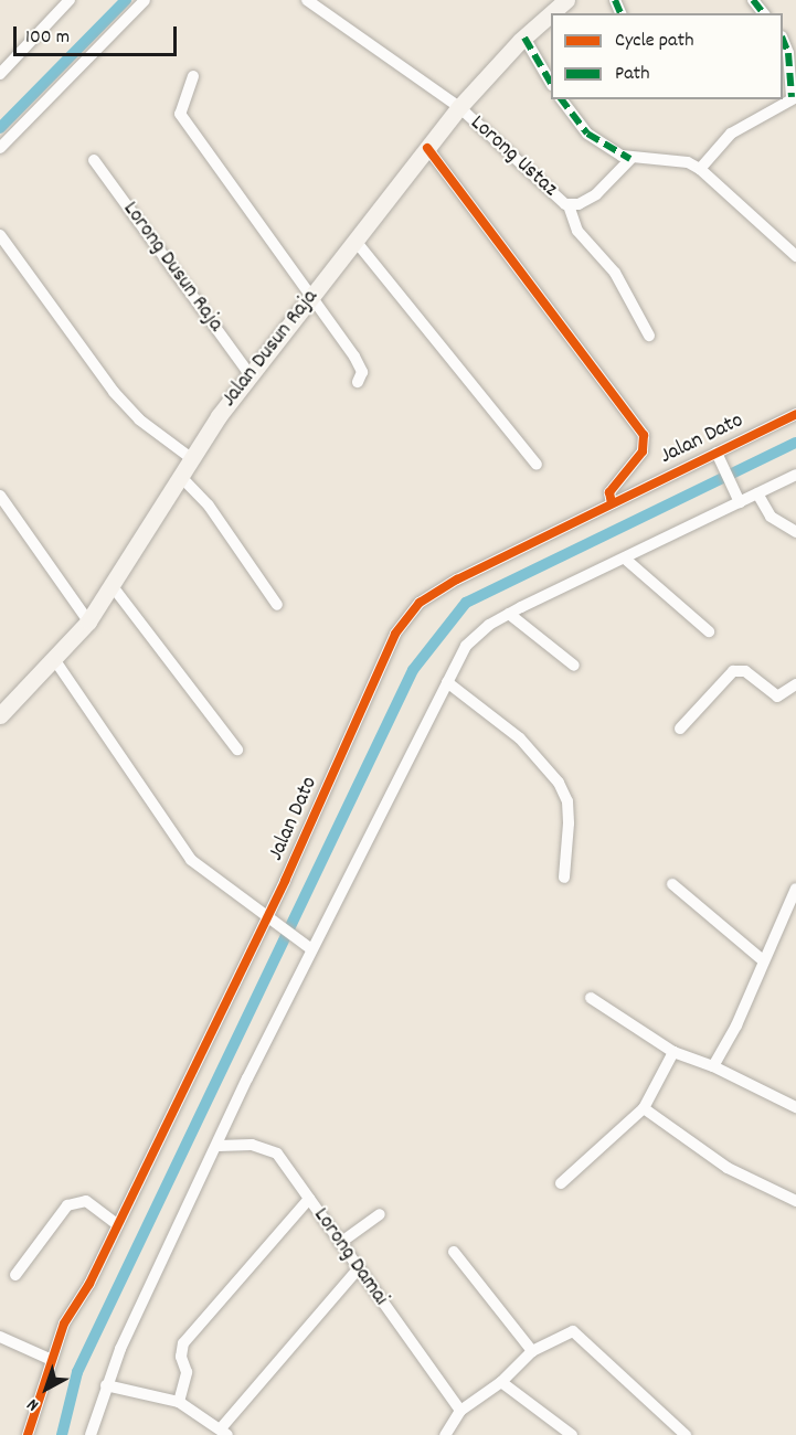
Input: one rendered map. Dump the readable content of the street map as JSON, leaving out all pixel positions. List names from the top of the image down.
{
  "streets": {
    "main road": ["Jalan Dusun Raja"],
    "street": [
      "Lorong Ustaz",
      "Lorong Dusun Raja",
      "Jalan Dato",
      "Lorong Damai"
    ]
  },
  "crossings": [
    ["Lorong Ustaz", "Jalan Dusun Raja"],
    ["Lorong Dusun Raja", "Jalan Dusun Raja"]
  ],
  "legend": ["Cycle path", "Path"],
  "scale_bar": "100 m",
  "north": "bottom left"
}
